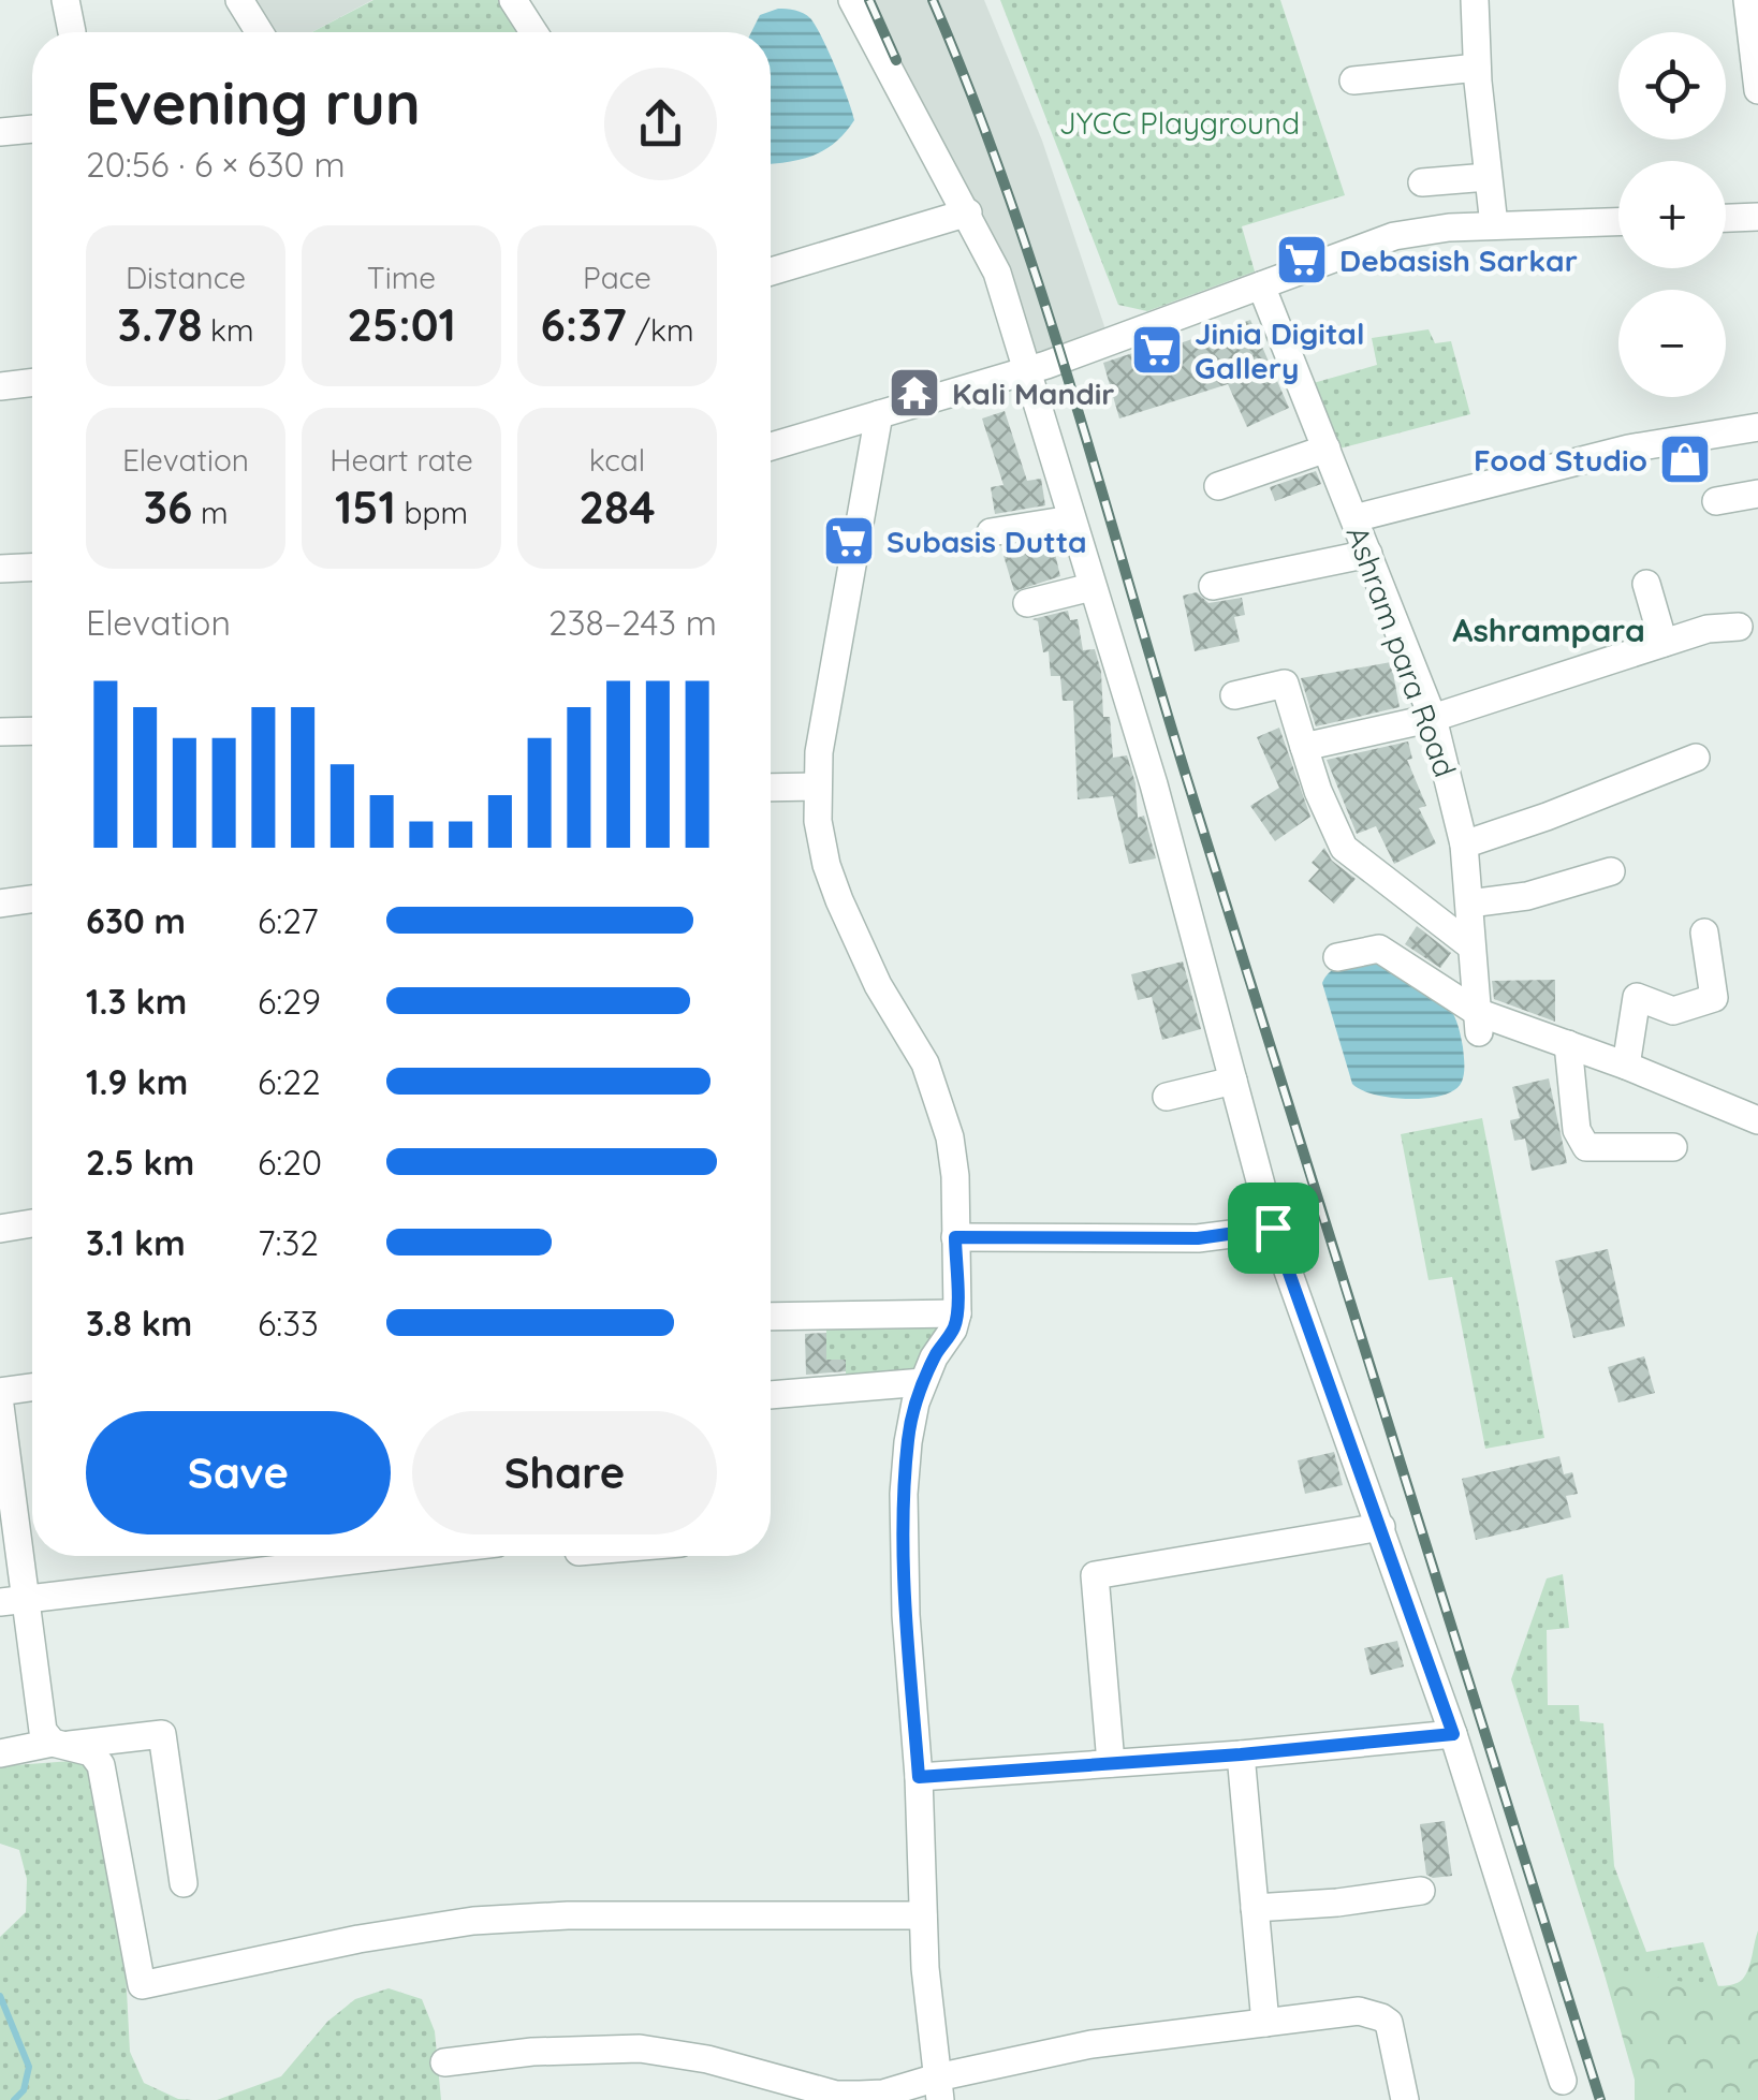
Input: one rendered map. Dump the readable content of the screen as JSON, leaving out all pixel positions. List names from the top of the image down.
{
  "streets": {
    "street": ["Ashram para Road"]
  },
  "districts": ["Ashrampara"],
  "parks": ["JYCC Playground"],
  "places": {
    "supermarket": ["Debasish Sarkar", "Jinia Digital Gallery", "Subasis Dutta"],
    "temple": ["Kali Mandir"],
    "shop": ["Food Studio"]
  },
  "page": {
    "map_buttons": ["+", "−"],
    "heading": ["Evening run", "20:56 · 6 × 630 m"],
    "stats": [
      ["Distance", "3.78 km"],
      ["Time", "25:01"],
      ["Pace", "6:37 /km"],
      ["Elevation", "36 m"],
      ["Heart rate", "151 bpm"],
      ["kcal", "284"]
    ],
    "chart": ["Elevation", "238–243 m"],
    "list": [
      {
        "name": "630 m",
        "note": "6:27"
      },
      {
        "name": "1.3 km",
        "note": "6:29"
      },
      {
        "name": "1.9 km",
        "note": "6:22"
      },
      {
        "name": "2.5 km",
        "note": "6:20"
      },
      {
        "name": "3.1 km",
        "note": "7:32"
      },
      {
        "name": "3.8 km",
        "note": "6:33"
      }
    ],
    "buttons": ["Save", "Share"]
  }
}
